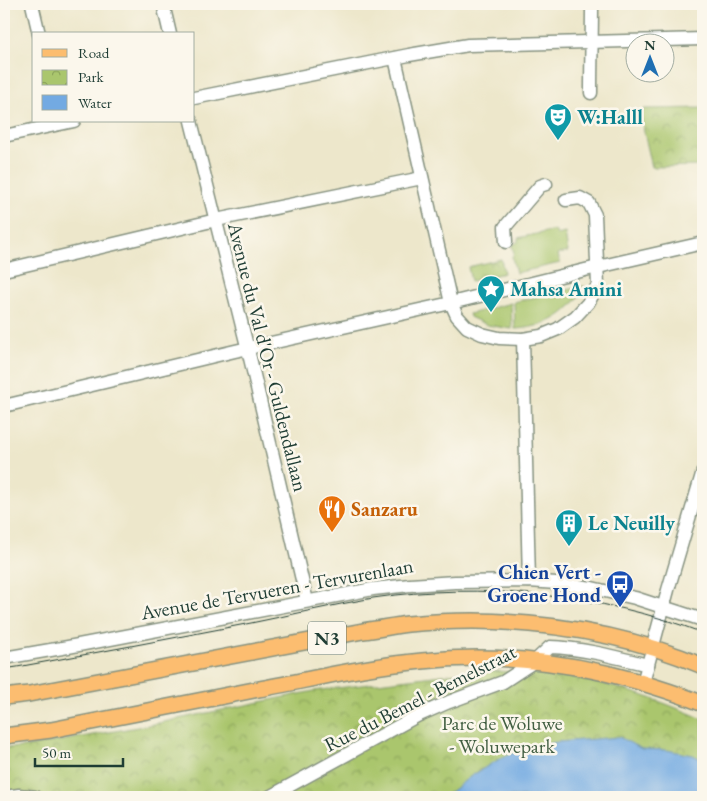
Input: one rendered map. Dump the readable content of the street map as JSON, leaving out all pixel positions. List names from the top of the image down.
{
  "streets": {
    "main road": ["N3"],
    "street": ["Avenue du Val d'Or - Guldendallaan", "Avenue de Tervueren - Tervurenlaan", "Rue du Bemel - Bemelstraat"]
  },
  "crossings": [
    ["Avenue du Val d'Or - Guldendallaan", "Avenue de Tervueren - Tervurenlaan"],
    ["N3", "Rue du Bemel - Bemelstraat"]
  ],
  "parks": ["Parc de Woluwe - Woluwepark"],
  "places": {
    "theatre": ["W:Halll"],
    "place": ["Mahsa Amini"],
    "restaurant": ["Sanzaru"],
    "building": ["Le Neuilly"],
    "bus stop": ["Chien Vert - Groene Hond"]
  },
  "legend": ["Road", "Park", "Water"],
  "scale_bar": "50 m",
  "north": "top"
}
